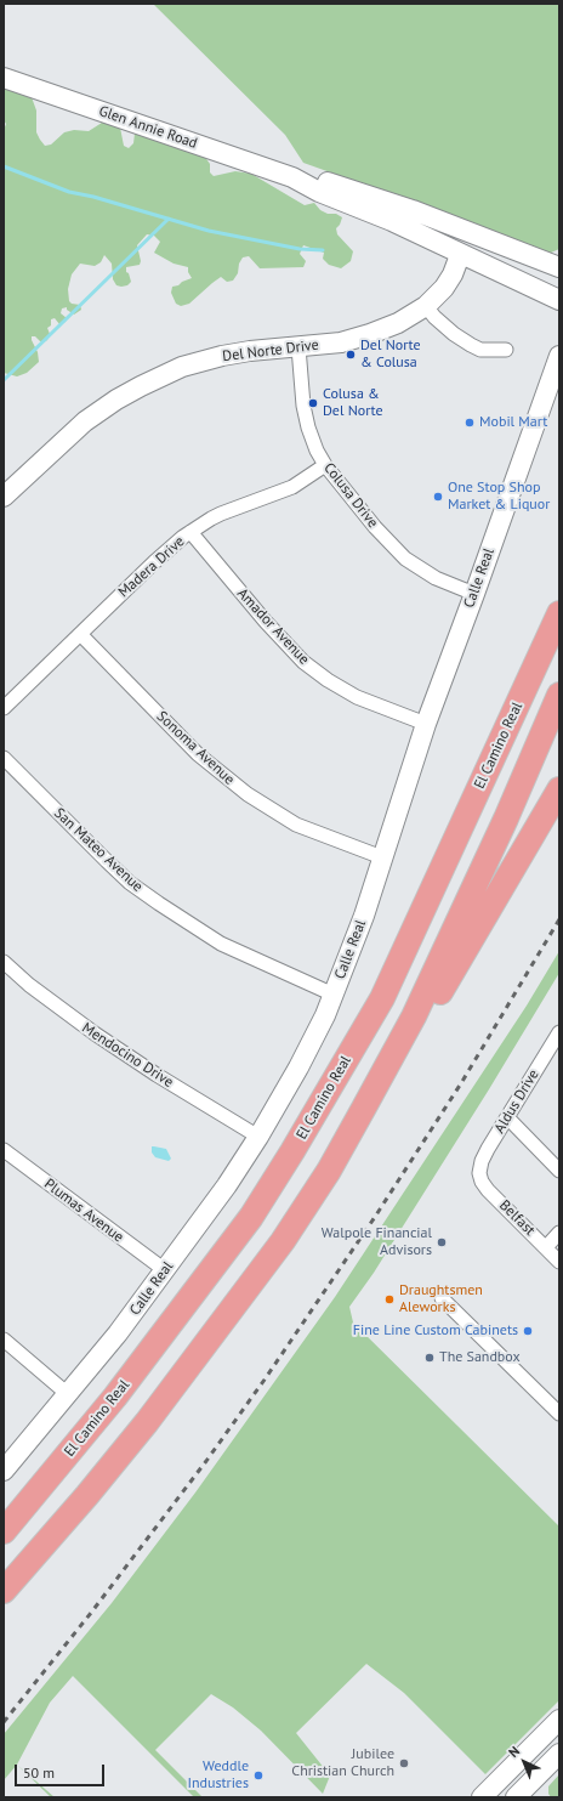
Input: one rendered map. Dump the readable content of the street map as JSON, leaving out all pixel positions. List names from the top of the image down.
{
  "streets": {
    "highway": ["El Camino Real"],
    "street": [
      "Glen Annie Road",
      "Del Norte Drive",
      "Colusa Drive",
      "Madera Drive",
      "Calle Real",
      "Amador Avenue",
      "Sonoma Avenue",
      "San Mateo Avenue",
      "Mendocino Drive",
      "Aldus Drive",
      "Plumas Avenue",
      "Belfast"
    ]
  },
  "crossings": [
    ["Glen Annie Road", "Del Norte Drive"],
    ["Del Norte Drive", "Colusa Drive"],
    ["Colusa Drive", "Madera Drive"],
    ["Colusa Drive", "Calle Real"],
    ["Madera Drive", "Amador Avenue"],
    ["Madera Drive", "Sonoma Avenue"],
    ["Calle Real", "Amador Avenue"],
    ["Calle Real", "Sonoma Avenue"],
    ["Calle Real", "San Mateo Avenue"],
    ["Calle Real", "Mendocino Drive"],
    ["Calle Real", "Plumas Avenue"],
    ["Aldus Drive", "Belfast"]
  ],
  "places": [
    "Del Norte & Colusa",
    "Colusa & Del Norte",
    "Mobil Mart",
    "One Stop Shop Market & Liquor",
    "Walpole Financial Advisors",
    "Draughtsmen Aleworks",
    "Fine Line Custom Cabinets",
    "The Sandbox",
    "Jubilee Christian Church",
    "Weddle Industries"
  ],
  "scale_bar": "50 m",
  "north": "top left"
}
